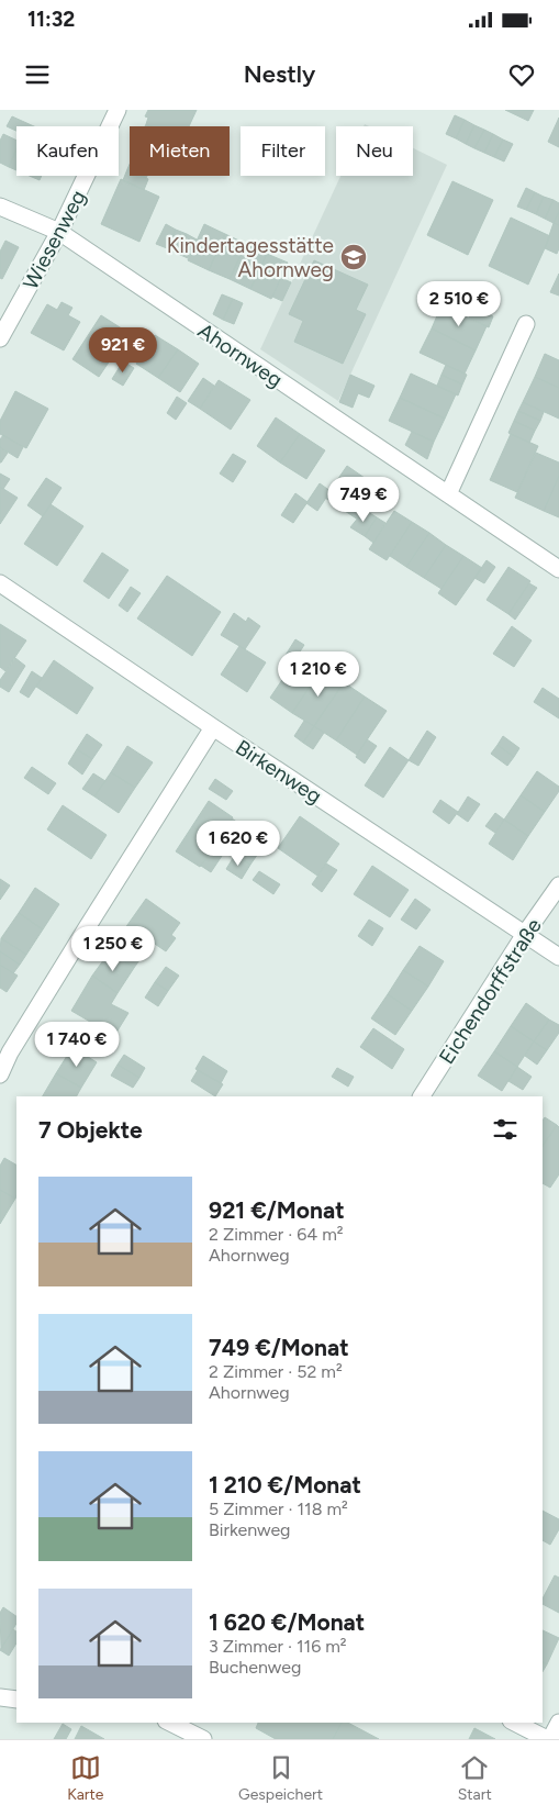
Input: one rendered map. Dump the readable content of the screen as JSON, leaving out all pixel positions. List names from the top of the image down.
{
  "streets": {
    "street": [
      "Wiesenweg",
      "Ahornweg",
      "Birkenweg",
      "Eichendorffstraße"
    ]
  },
  "crossings": [
    ["Wiesenweg", "Ahornweg"],
    ["Birkenweg", "Eichendorffstraße"]
  ],
  "places": {
    "school or university": ["Kindertagesstätte Ahornweg"]
  },
  "page": {
    "status": "11:32",
    "header": "Nestly",
    "chip": [
      "Kaufen",
      "Mieten",
      "Filter",
      "Neu"
    ],
    "price": [
      "2 510 €",
      "921 €",
      "749 €",
      "1 210 €",
      "1 620 €",
      "1 250 €",
      "1 740 €"
    ],
    "heading": "7 Objekte",
    "list": [
      {
        "name": "921 €/Monat",
        "note": "2 Zimmer · 64 m² · Ahornweg"
      },
      {
        "name": "749 €/Monat",
        "note": "2 Zimmer · 52 m² · Ahornweg"
      },
      {
        "name": "1 210 €/Monat",
        "note": "5 Zimmer · 118 m² · Birkenweg"
      },
      {
        "name": "1 620 €/Monat",
        "note": "3 Zimmer · 116 m² · Buchenweg"
      }
    ],
    "tabs": ["Karte", "Gespeichert", "Start"]
  }
}
